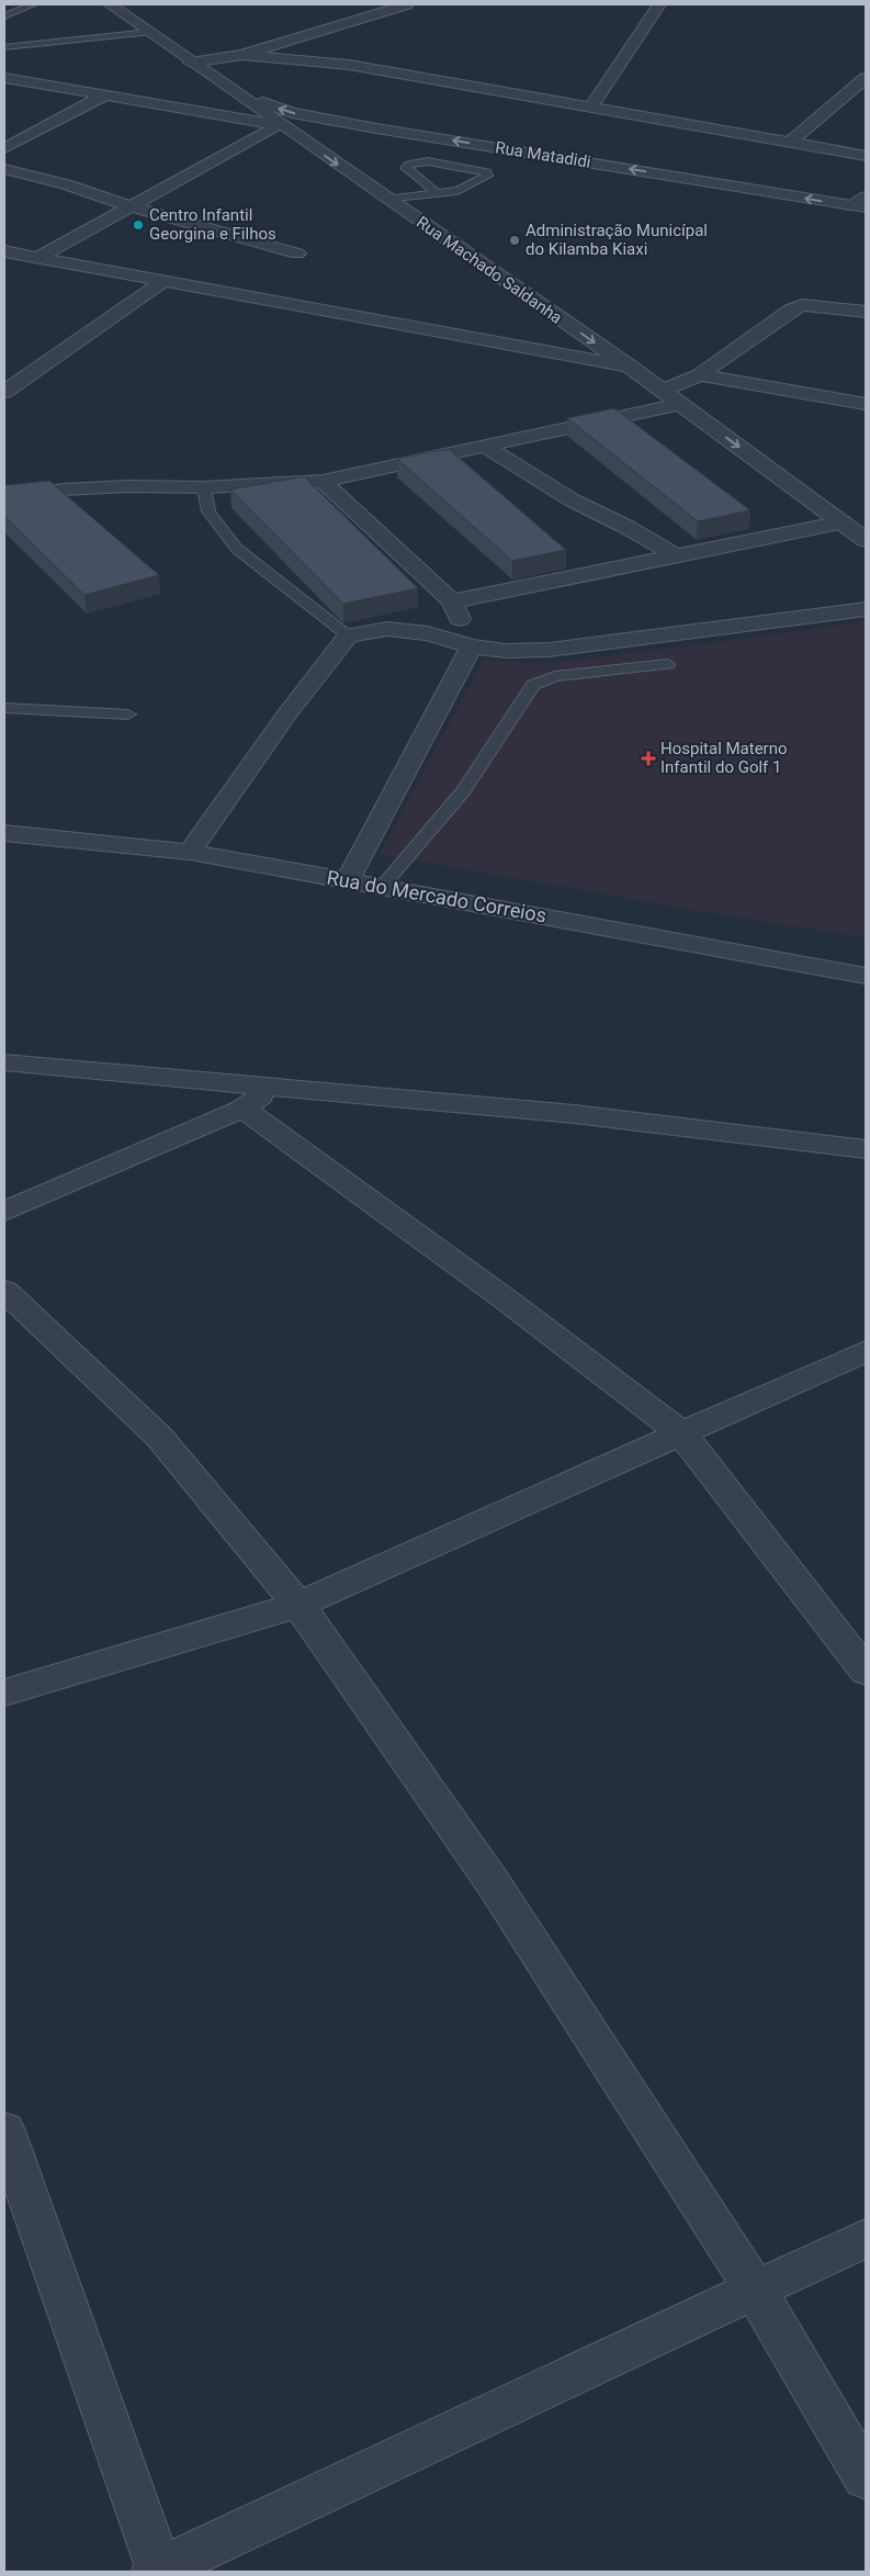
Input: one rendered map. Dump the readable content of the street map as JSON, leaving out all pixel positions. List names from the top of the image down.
{
  "streets": {
    "street": ["Rua Matadidi", "Rua Machado Saldanha", "Rua do Mercado Correios"]
  },
  "crossings": [
    ["Rua Matadidi", "Rua Machado Saldanha"]
  ],
  "places": {
    "other": ["Centro Infantil Georgina e Filhos", "Administração Municípal do Kilamba Kiaxi"],
    "health": ["Hospital Materno Infantil do Golf 1"]
  }
}
